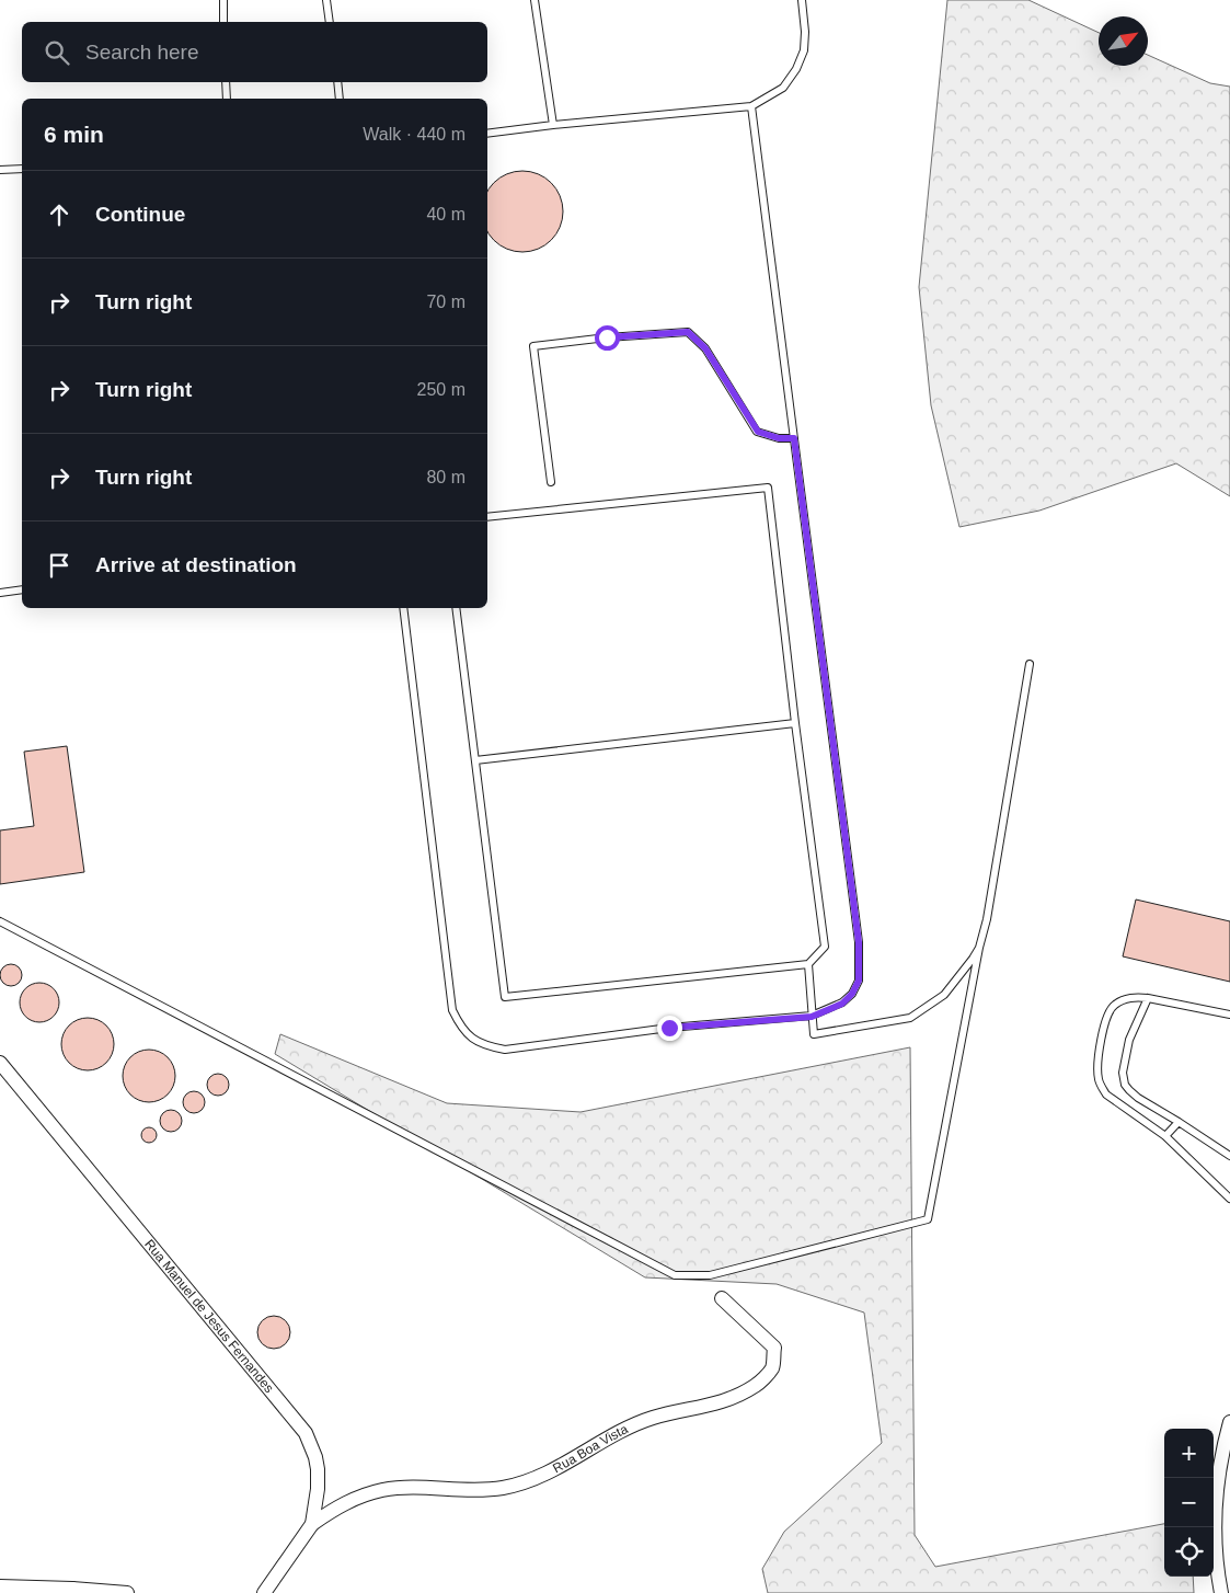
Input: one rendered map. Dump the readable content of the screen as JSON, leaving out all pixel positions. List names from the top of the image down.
{
  "streets": {
    "street": ["Rua Manuel de Jesus Fernandes", "Rua Boa Vista"]
  },
  "crossings": [
    ["Rua Manuel de Jesus Fernandes", "Rua Boa Vista"]
  ],
  "north": "top right",
  "page": {
    "search": "Search here",
    "heading": ["6 min", "Walk · 440 m"],
    "list": [
      ["Continue", "40 m"],
      ["Turn right", "70 m"],
      ["Turn right", "250 m"],
      ["Turn right", "80 m"],
      "Arrive at destination"
    ],
    "map_buttons": ["+", "−"]
  }
}
